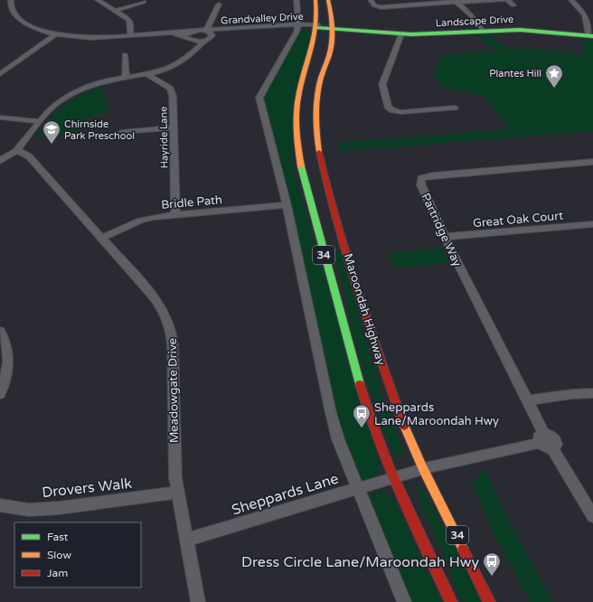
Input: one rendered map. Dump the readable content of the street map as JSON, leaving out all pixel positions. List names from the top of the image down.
{
  "streets": {
    "main road": ["Landscape Drive", "34", "Maroondah Highway"],
    "street": [
      "Grandvalley Drive",
      "Hayride Lane",
      "Bridle Path",
      "Great Oak Court",
      "Partridge Way",
      "Meadowgate Drive",
      "Drovers Walk",
      "Sheppards Lane"
    ]
  },
  "crossings": [
    ["Grandvalley Drive", "Landscape Drive"],
    ["Grandvalley Drive", "Maroondah Highway"],
    ["Landscape Drive", "Maroondah Highway"],
    ["Hayride Lane", "Bridle Path"],
    ["Bridle Path", "Meadowgate Drive"],
    ["Great Oak Court", "Partridge Way"],
    ["Partridge Way", "Sheppards Lane"],
    ["Maroondah Highway", "Sheppards Lane"],
    ["Meadowgate Drive", "Drovers Walk"],
    ["Meadowgate Drive", "Sheppards Lane"]
  ],
  "places": {
    "place": ["Plantes Hill"],
    "school or university": ["Chirnside Park Preschool"],
    "bus stop": ["Sheppards Lane/Maroondah Hwy", "Dress Circle Lane/Maroondah Hwy"]
  },
  "legend": ["Fast", "Slow", "Jam"]
}
